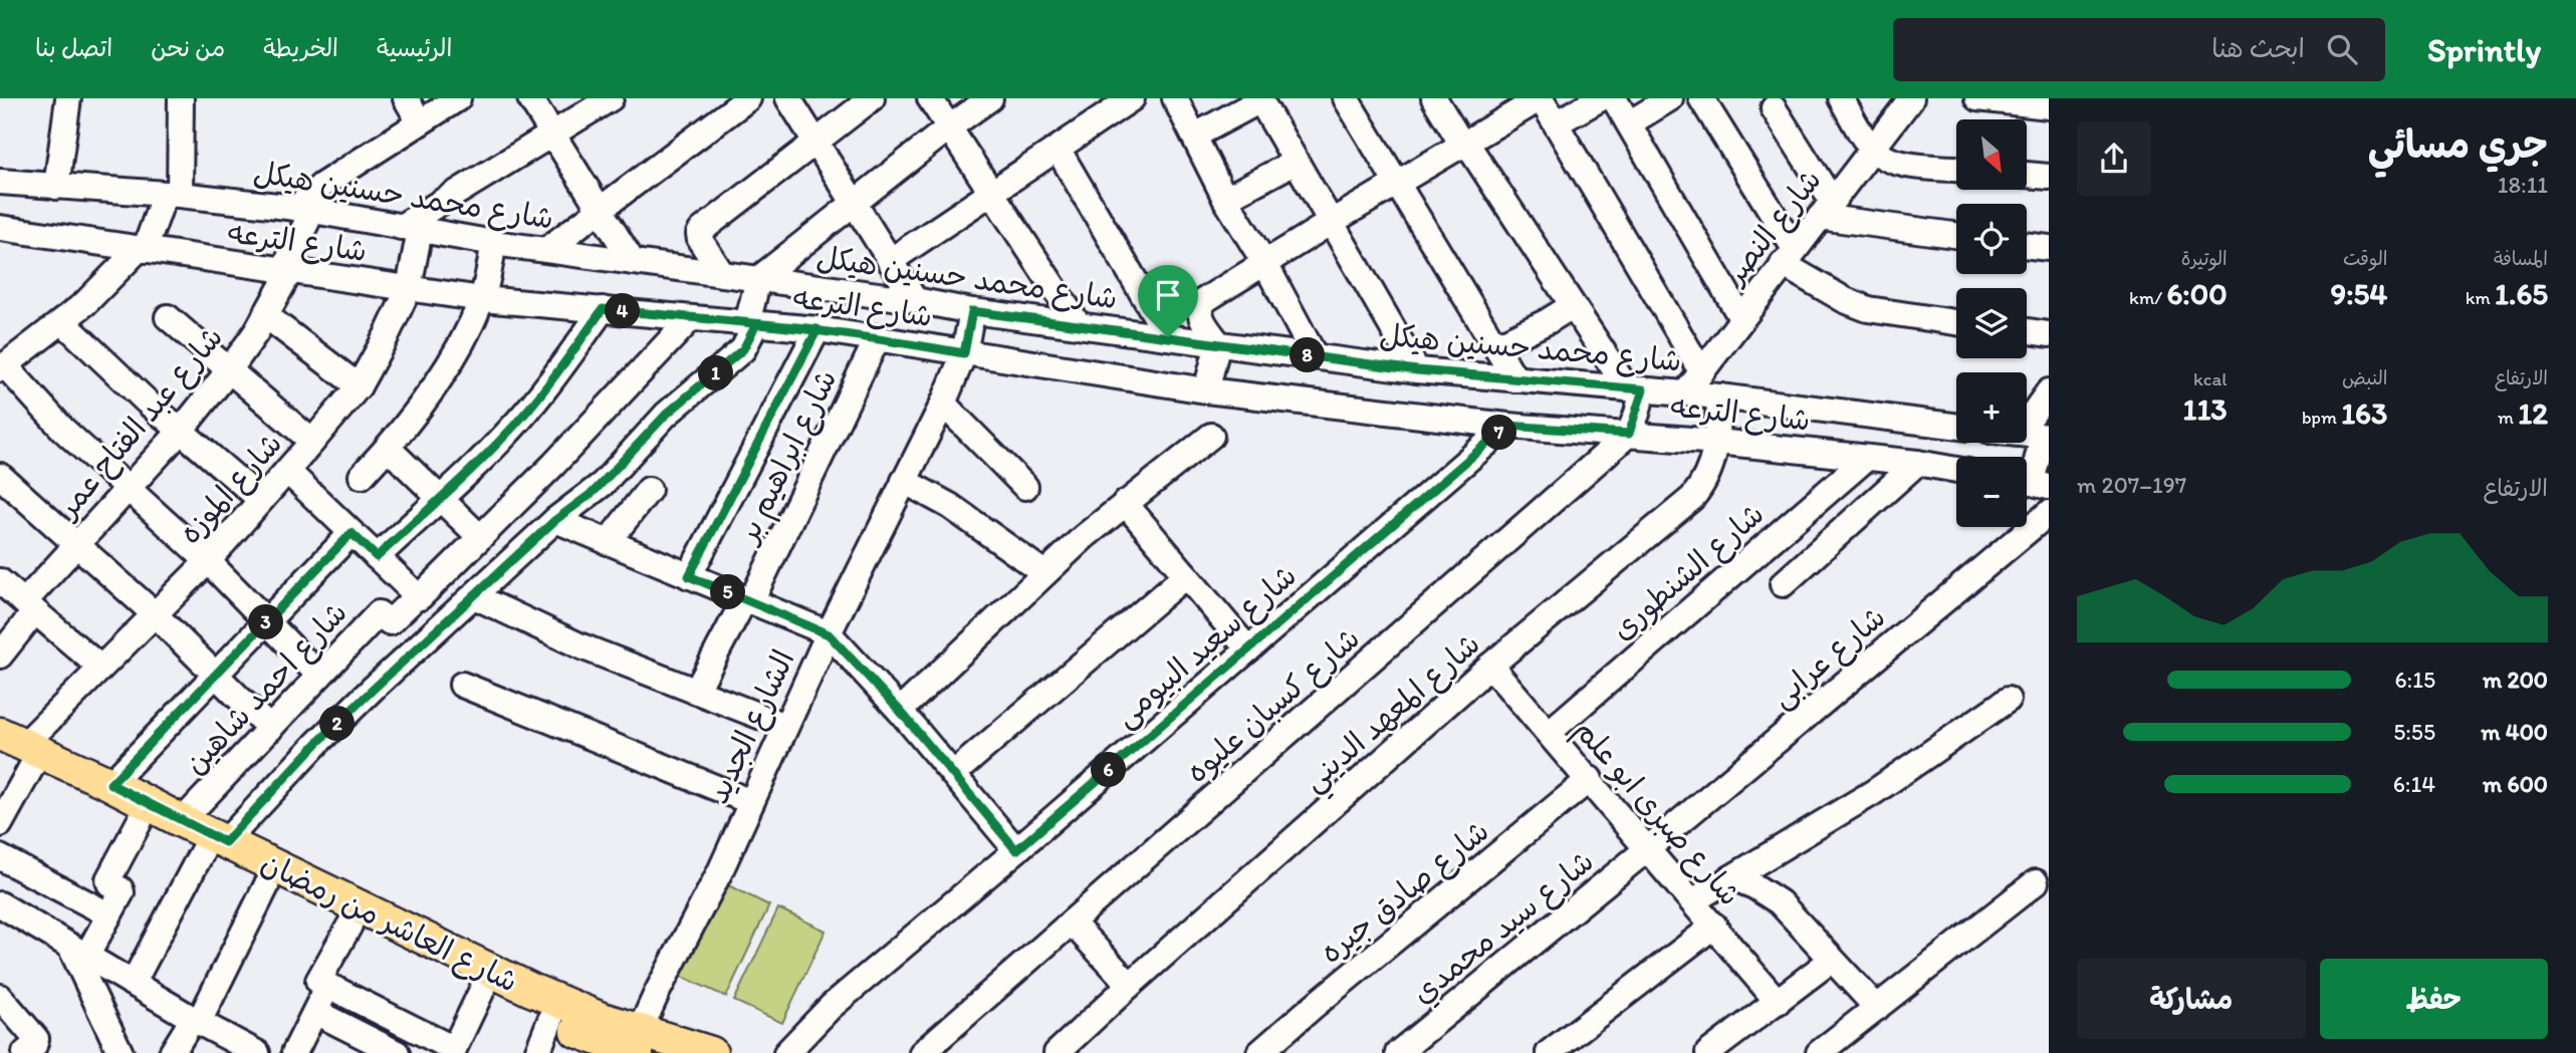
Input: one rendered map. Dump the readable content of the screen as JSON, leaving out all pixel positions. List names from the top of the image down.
{
  "streets": {
    "main road": ["شارع العاشر من رمضان"],
    "street": [
      "شارع محمد حسنين هيكل",
      "شارع النصر",
      "شارع الترعه",
      "شارع عبد الفتاح عمر",
      "شارع ابراهيم بر",
      "شارع الموزه",
      "شارع الشنطورى",
      "شارع سعيد البيومى",
      "شارع عرابى",
      "شارع احمد شاهين",
      "شارع كسبان عليوه",
      "شارع المعهد الديني",
      "الشارع الجديد",
      "شارع صبرى ابو علم",
      "شارع صادق جيره",
      "شارع سيد محمدي"
    ]
  },
  "crossings": [
    ["شارع محمد حسنين هيكل", "شارع النصر"],
    ["شارع محمد حسنين هيكل", "شارع عبد الفتاح عمر"],
    ["شارع محمد حسنين هيكل", "شارع الموزه"],
    ["شارع محمد حسنين هيكل", "شارع المعهد الديني"],
    ["شارع محمد حسنين هيكل", "الشارع الجديد"],
    ["شارع الترعه", "شارع عبد الفتاح عمر"],
    ["شارع الترعه", "شارع ابراهيم بر"],
    ["شارع الترعه", "شارع الموزه"],
    ["شارع الترعه", "شارع الشنطورى"],
    ["شارع الترعه", "شارع سعيد البيومى"],
    ["شارع الترعه", "شارع احمد شاهين"],
    ["شارع الترعه", "شارع كسبان عليوه"],
    ["شارع الترعه", "شارع المعهد الديني"],
    ["شارع الترعه", "الشارع الجديد"],
    ["شارع الموزه", "شارع العاشر من رمضان"],
    ["شارع الشنطورى", "شارع صبرى ابو علم"],
    ["شارع عرابى", "شارع صبرى ابو علم"],
    ["شارع عرابى", "شارع سيد محمدي"],
    ["شارع احمد شاهين", "شارع العاشر من رمضان"],
    ["شارع المعهد الديني", "شارع صبرى ابو علم"],
    ["الشارع الجديد", "شارع العاشر من رمضان"],
    ["شارع صبرى ابو علم", "شارع صادق جيره"],
    ["شارع صبرى ابو علم", "شارع سيد محمدي"]
  ],
  "north": "bottom right",
  "page": {
    "header": "Sprintly",
    "search": "ابحث هنا",
    "nav": [
      "الرئيسية",
      "الخريطة",
      "من نحن",
      "اتصل بنا"
    ],
    "heading": ["جري مسائي", "18:11"],
    "map_buttons": ["+", "−"],
    "stats": [
      ["المسافة", "1.65 km"],
      ["الوقت", "9:54"],
      ["الوتيرة", "6:00 /km"],
      ["الارتفاع", "12 m"],
      ["النبض", "163 bpm"],
      ["kcal", "113"]
    ],
    "pins": [
      "4",
      "8",
      "1",
      "7",
      "5",
      "3",
      "2",
      "6"
    ],
    "chart": ["الارتفاع", "197–207 m"],
    "list": [
      {
        "name": "200 m",
        "note": "6:15"
      },
      {
        "name": "400 m",
        "note": "5:55"
      },
      {
        "name": "600 m",
        "note": "6:14"
      }
    ],
    "buttons": ["حفظ", "مشاركة"]
  }
}
